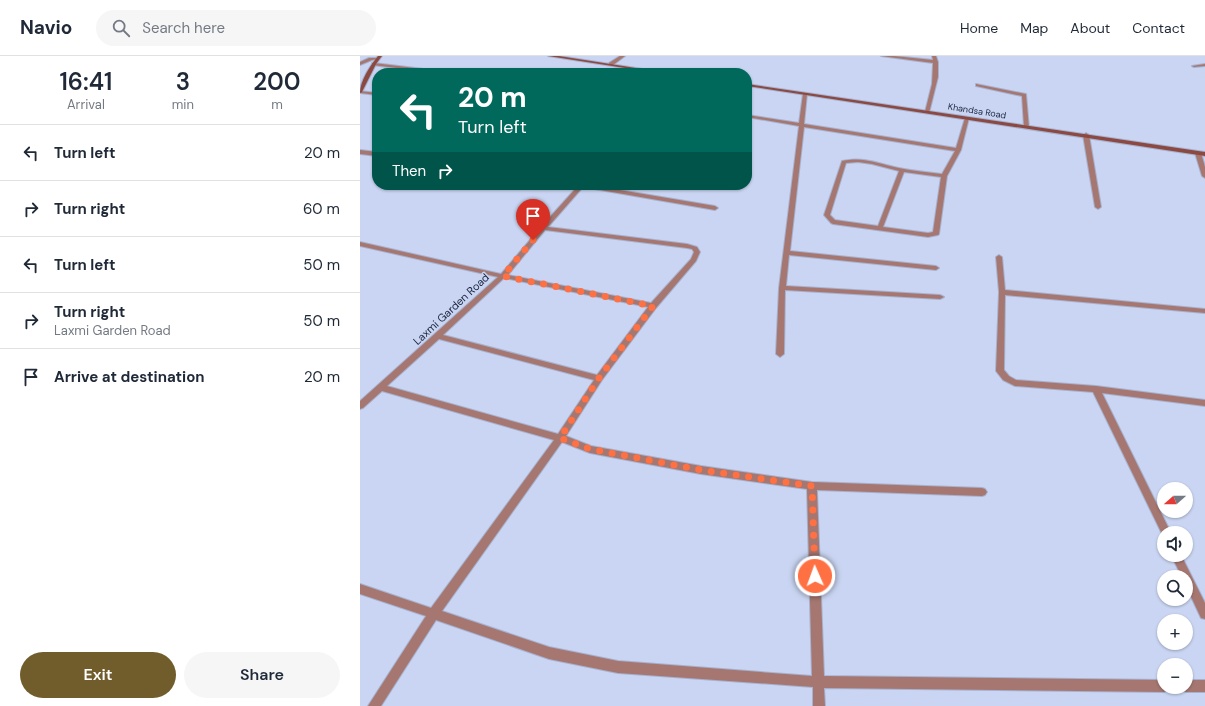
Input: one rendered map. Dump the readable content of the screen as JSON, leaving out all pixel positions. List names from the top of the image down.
{
  "streets": {
    "street": ["Khandsa Road", "Laxmi Garden Road"]
  },
  "north": "left",
  "page": {
    "header": "Navio",
    "search": "Search here",
    "nav": [
      "Home",
      "Map",
      "About",
      "Contact"
    ],
    "eta": [
      "16:41",
      "Arrival",
      "3",
      "min",
      "200",
      "m"
    ],
    "turn": ["20 m", "Turn left"],
    "list": [
      {
        "name": "Turn left",
        "value": "20 m"
      },
      {
        "name": "Turn right",
        "value": "60 m"
      },
      {
        "name": "Turn left",
        "value": "50 m"
      },
      {
        "name": "Turn right",
        "note": "Laxmi Garden Road",
        "value": "50 m"
      },
      {
        "name": "Arrive at destination",
        "value": "20 m"
      }
    ],
    "then": "Then",
    "map_buttons": ["+", "−"],
    "buttons": ["Exit", "Share"]
  }
}
